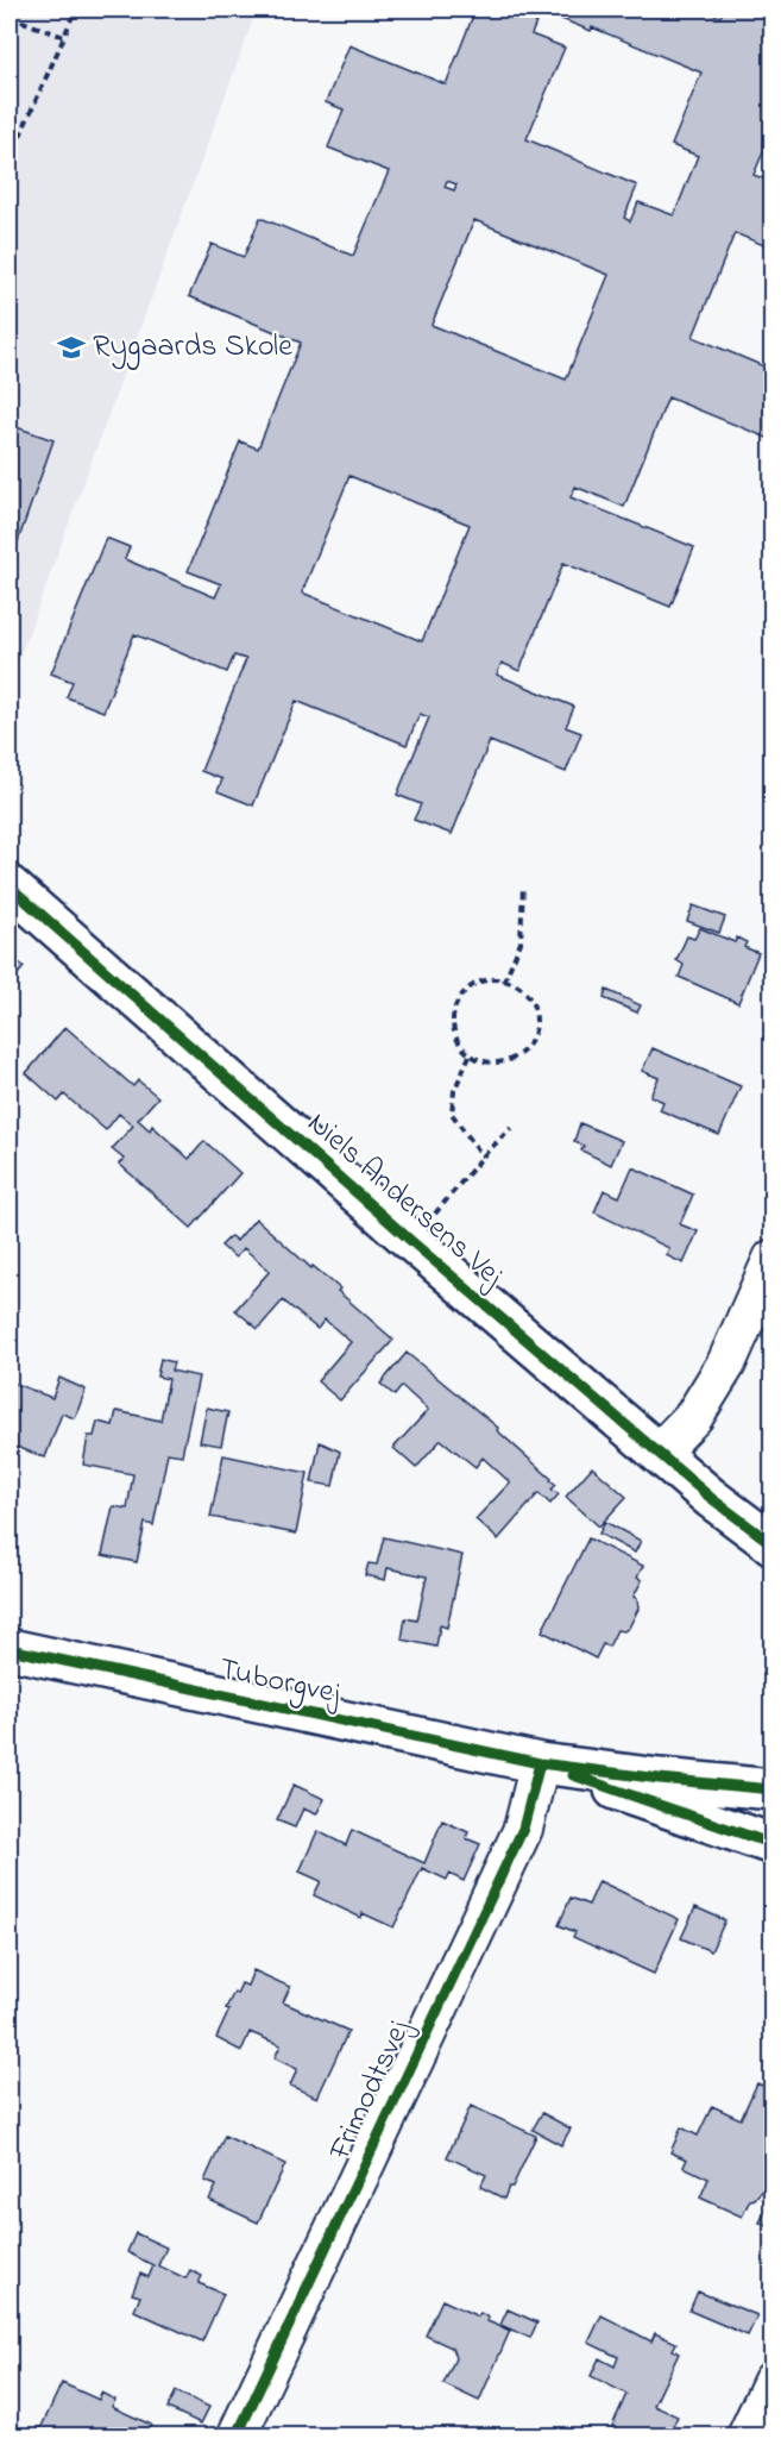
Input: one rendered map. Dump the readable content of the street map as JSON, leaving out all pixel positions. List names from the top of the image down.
{
  "streets": {
    "street": ["Niels Andersens Vej", "Tuborgvej", "Frimodtsvej"]
  },
  "crossings": [
    ["Tuborgvej", "Frimodtsvej"]
  ],
  "places": {
    "school or university": ["Rygaards Skole"]
  }
}
